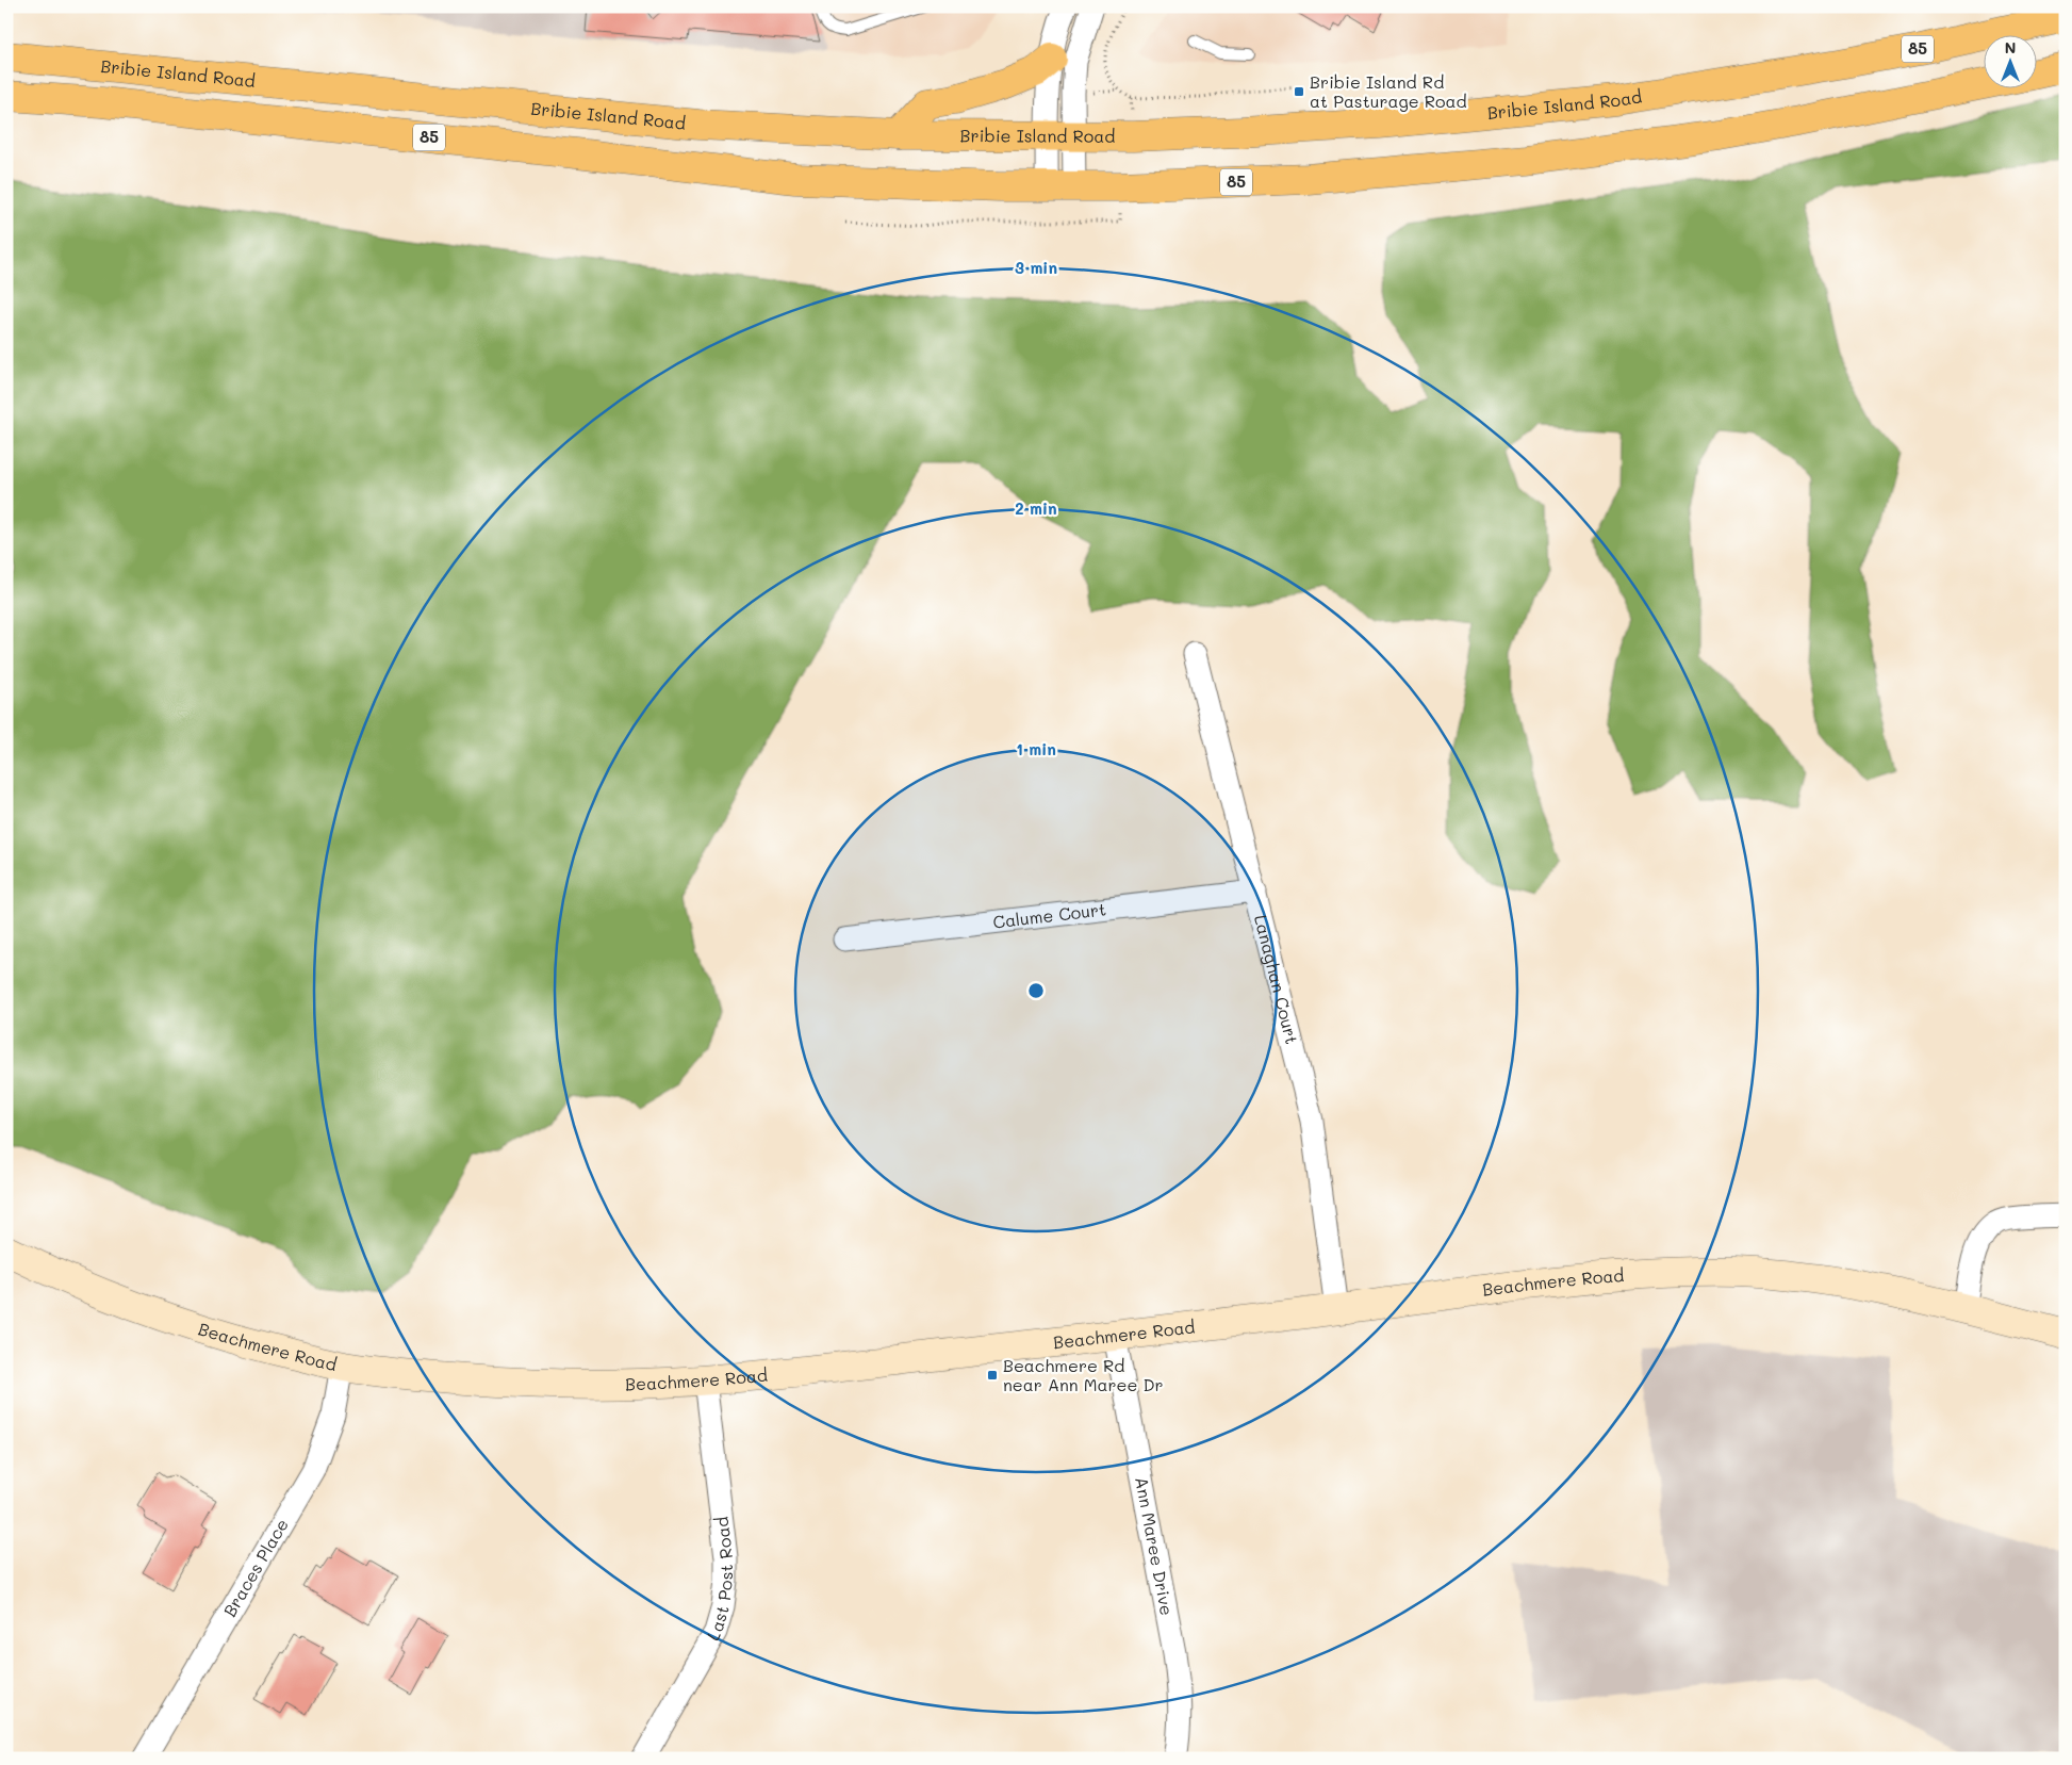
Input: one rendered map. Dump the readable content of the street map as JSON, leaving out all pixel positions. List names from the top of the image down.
{
  "streets": {
    "main road": ["85", "Bribie Island Road", "Beachmere Road"],
    "street": [
      "Calume Court",
      "Lanaghan Court",
      "Ann Maree Drive",
      "Braces Place",
      "Last Post Road"
    ]
  },
  "crossings": [
    ["Calume Court", "Lanaghan Court"],
    ["Lanaghan Court", "Beachmere Road"],
    ["Beachmere Road", "Ann Maree Drive"],
    ["Beachmere Road", "Braces Place"],
    ["Beachmere Road", "Last Post Road"]
  ],
  "places": {
    "transit": ["Bribie Island Rd at Pasturage Road", "Beachmere Rd near Ann Maree Dr"]
  },
  "north": "top",
  "rings": ["3 min", "2 min", "1 min"]
}
